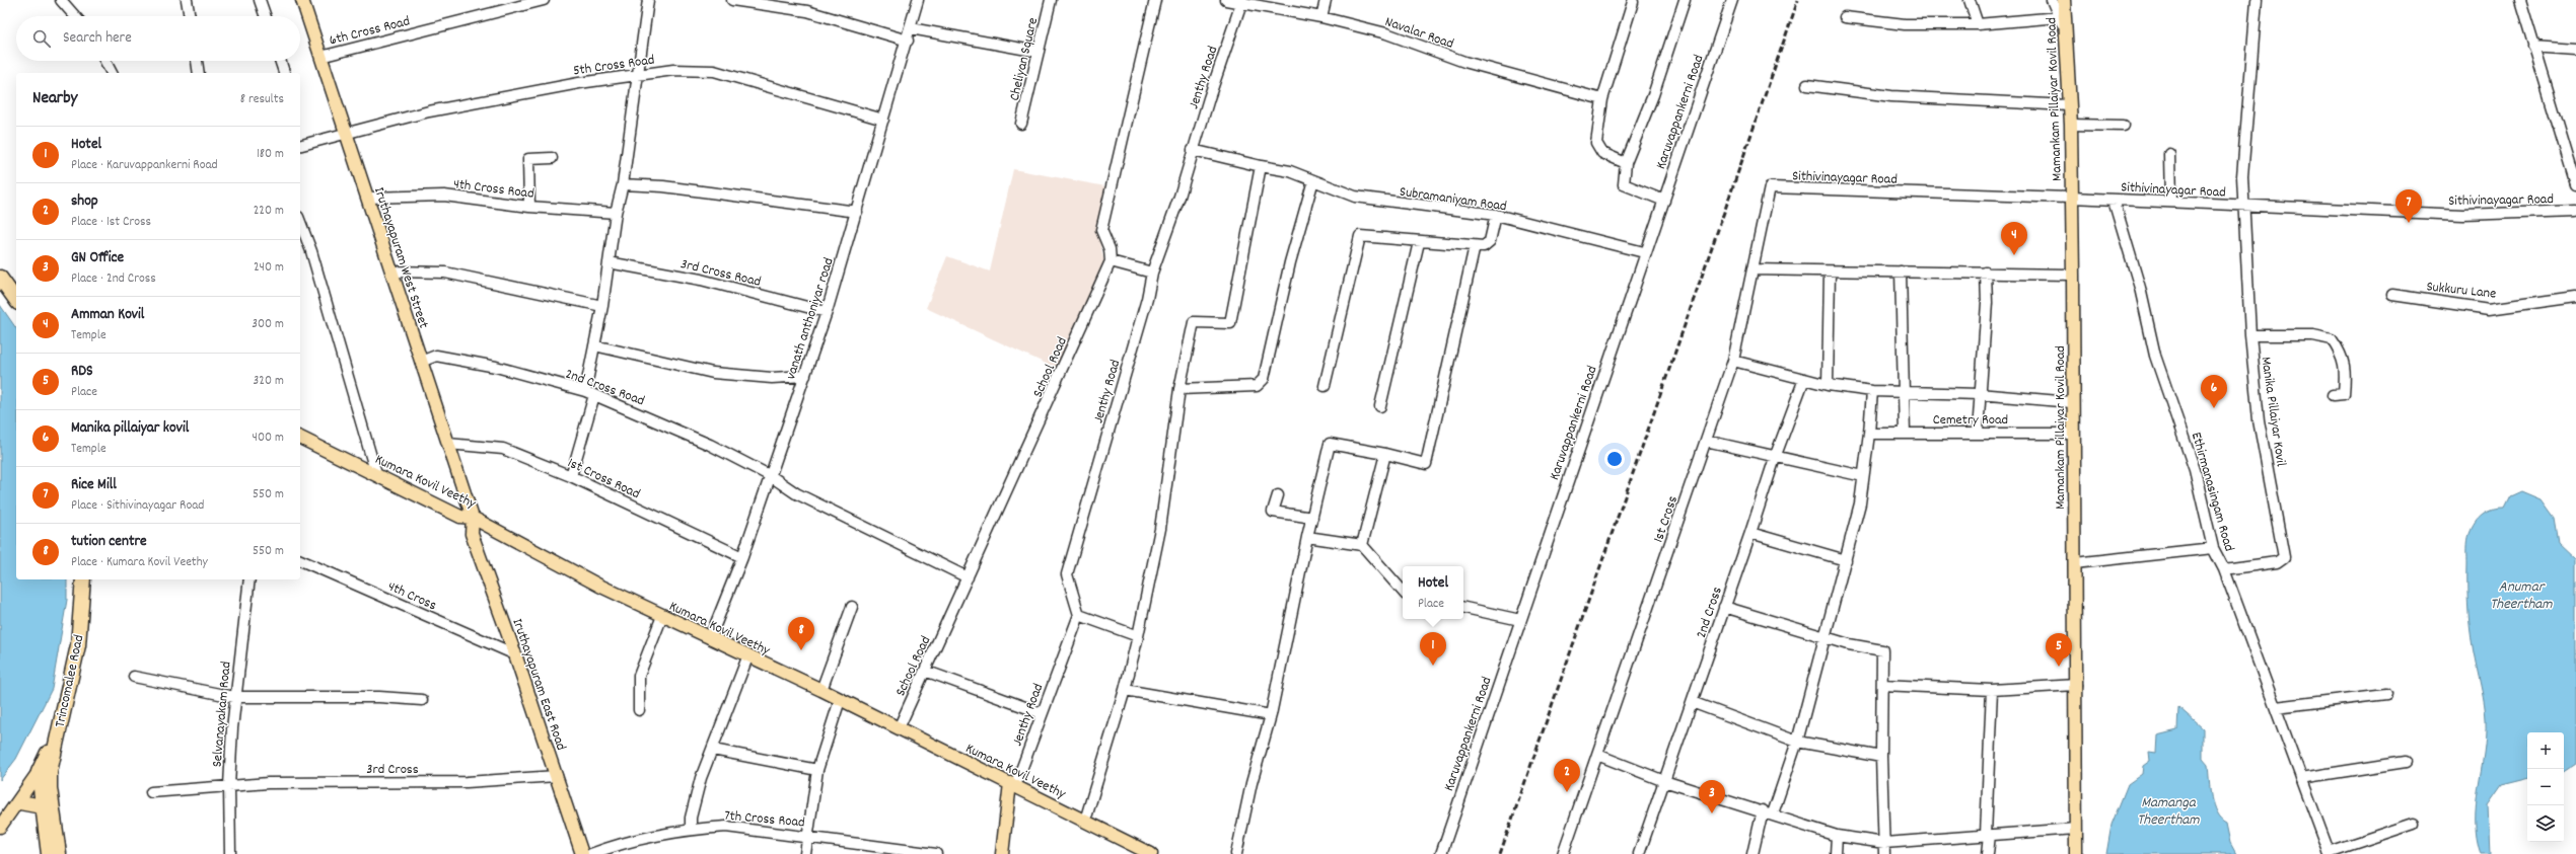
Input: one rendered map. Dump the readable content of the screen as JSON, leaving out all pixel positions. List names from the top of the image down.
{
  "streets": {
    "highway": ["Trincomalee Road"],
    "main road": [
      "Mamankam Pillaiyar Kovil Road",
      "Iruthayapuram West Street",
      "Kumara Kovil Veethy",
      "Iruthayapuram East Road"
    ],
    "street": [
      "6th Cross Road",
      "Navalar Road",
      "Cheliyan Square",
      "5th Cross Road",
      "Jenthy Road",
      "Karuvappankerni Road",
      "Sithivinayagar Road",
      "4th Cross Road",
      "Subramaniyam Road",
      "3rd Cross Road",
      "Sukkuru Lane",
      "vanath anthoniyar road",
      "School Road",
      "2nd Cross Road",
      "Manika Pillaiyar Kovil",
      "Cemetry Road",
      "1st Cross Road",
      "Ethirmanasingam Road",
      "1st Cross",
      "4th Cross",
      "2nd Cross",
      "Selvanayakam Road",
      "3rd Cross",
      "7th Cross Road"
    ]
  },
  "crossings": [
    ["6th Cross Road", "Iruthayapuram West Street"],
    ["Navalar Road", "Jenthy Road"],
    ["5th Cross Road", "Iruthayapuram West Street"],
    ["5th Cross Road", "vanath anthoniyar road"],
    ["Jenthy Road", "Subramaniyam Road"],
    ["Jenthy Road", "Kumara Kovil Veethy"],
    ["Mamankam Pillaiyar Kovil Road", "Sithivinayagar Road"],
    ["Mamankam Pillaiyar Kovil Road", "Cemetry Road"],
    ["Karuvappankerni Road", "Subramaniyam Road"],
    ["Sithivinayagar Road", "Manika Pillaiyar Kovil"],
    ["Sithivinayagar Road", "Ethirmanasingam Road"],
    ["Sithivinayagar Road", "1st Cross"],
    ["4th Cross Road", "Iruthayapuram West Street"],
    ["Iruthayapuram West Street", "2nd Cross Road"],
    ["Iruthayapuram West Street", "1st Cross Road"],
    ["Iruthayapuram West Street", "Kumara Kovil Veethy"],
    ["Iruthayapuram West Street", "Iruthayapuram East Road"],
    ["3rd Cross Road", "vanath anthoniyar road"],
    ["vanath anthoniyar road", "2nd Cross Road"],
    ["vanath anthoniyar road", "1st Cross Road"],
    ["vanath anthoniyar road", "Kumara Kovil Veethy"],
    ["School Road", "2nd Cross Road"],
    ["School Road", "Kumara Kovil Veethy"],
    ["Manika Pillaiyar Kovil", "Ethirmanasingam Road"],
    ["Kumara Kovil Veethy", "Iruthayapuram East Road"],
    ["4th Cross", "Iruthayapuram East Road"],
    ["Iruthayapuram East Road", "3rd Cross"],
    ["Selvanayakam Road", "3rd Cross"]
  ],
  "water": ["Anumar Theertham", "Mamanga Theertham"],
  "page": {
    "search": "Search here",
    "heading": ["Nearby", "8 results"],
    "list": [
      {
        "mark": "1",
        "name": "Hotel",
        "note": "Place · Karuvappankerni Road",
        "value": "180 m"
      },
      {
        "mark": "2",
        "name": "shop",
        "note": "Place · 1st Cross",
        "value": "220 m"
      },
      {
        "mark": "3",
        "name": "GN Office",
        "note": "Place · 2nd Cross",
        "value": "240 m"
      },
      {
        "mark": "4",
        "name": "Amman Kovil",
        "note": "Temple",
        "value": "300 m"
      },
      {
        "mark": "5",
        "name": "RDS",
        "note": "Place",
        "value": "320 m"
      },
      {
        "mark": "6",
        "name": "Manika pillaiyar kovil",
        "note": "Temple",
        "value": "400 m"
      },
      {
        "mark": "7",
        "name": "Rice Mill",
        "note": "Place · Sithivinayagar Road",
        "value": "550 m"
      },
      {
        "mark": "8",
        "name": "tution centre",
        "note": "Place · Kumara Kovil Veethy",
        "value": "550 m"
      }
    ],
    "pins": [
      "7",
      "4",
      "6",
      "8",
      "1",
      "5",
      "2",
      "3"
    ],
    "popup": ["Hotel", "Place"],
    "map_buttons": ["+", "−"]
  }
}
